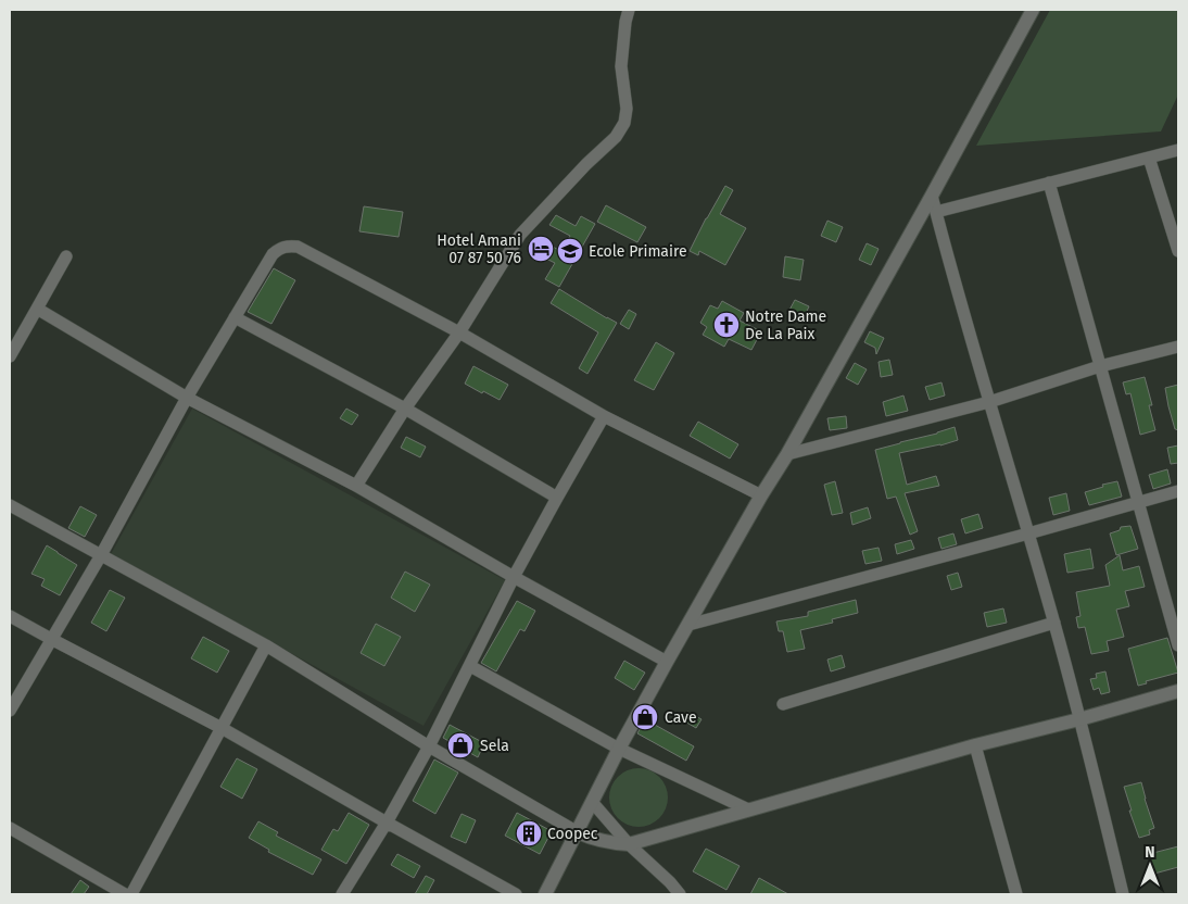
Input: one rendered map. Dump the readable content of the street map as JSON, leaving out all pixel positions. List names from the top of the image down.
{
  "places": {
    "hotel": ["Hotel Amani 07 87 50 76"],
    "school or university": ["Ecole Primaire"],
    "church": ["Notre Dame De La Paix"],
    "shop": ["Cave", "Sela"],
    "building": ["Coopec"]
  },
  "north": "top"
}
